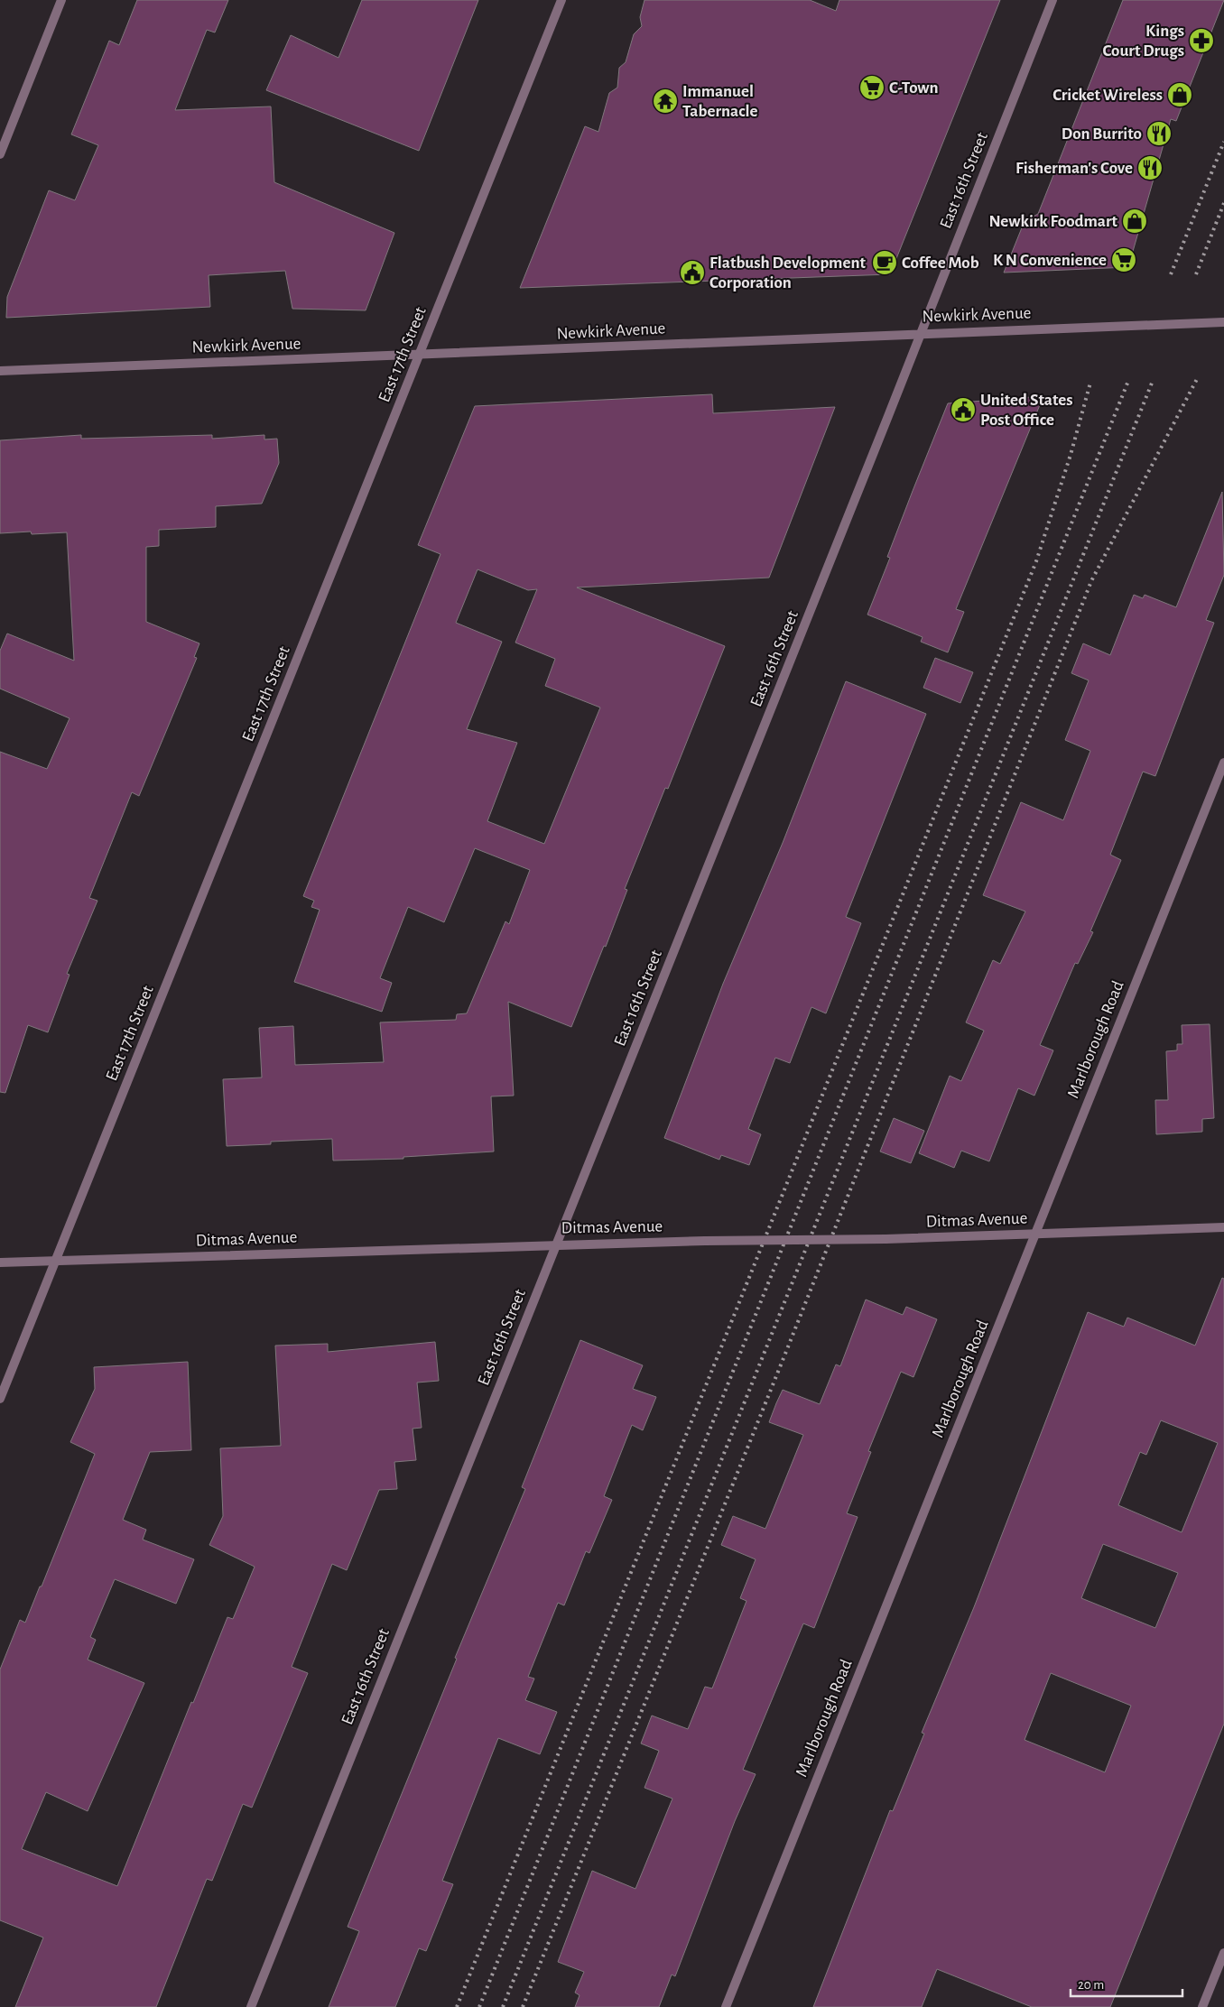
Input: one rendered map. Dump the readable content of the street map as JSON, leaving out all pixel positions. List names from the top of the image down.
{
  "streets": {
    "street": [
      "East 16th Street",
      "Newkirk Avenue",
      "East 17th Street",
      "Marlborough Road",
      "Ditmas Avenue"
    ]
  },
  "crossings": [
    ["East 16th Street", "Newkirk Avenue"],
    ["East 16th Street", "Ditmas Avenue"],
    ["Newkirk Avenue", "East 17th Street"],
    ["East 17th Street", "Ditmas Avenue"],
    ["Marlborough Road", "Ditmas Avenue"]
  ],
  "places": {
    "pharmacy": ["Kings Court Drugs"],
    "supermarket": ["C-Town", "K N Convenience"],
    "shop": ["Cricket Wireless", "Newkirk Foodmart"],
    "temple": ["Immanuel Tabernacle"],
    "restaurant": ["Don Burrito", "Fisherman's Cove"],
    "cafe": ["Coffee Mob"],
    "public building": ["Flatbush Development Corporation", "United States Post Office"]
  },
  "scale_bar": "20 m"
}
